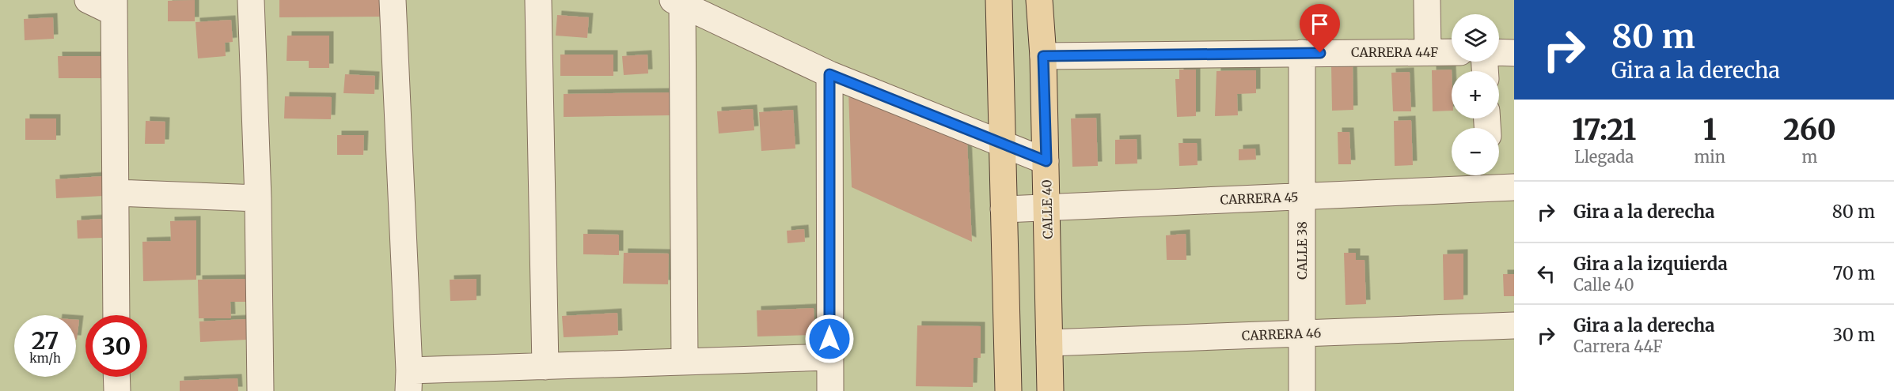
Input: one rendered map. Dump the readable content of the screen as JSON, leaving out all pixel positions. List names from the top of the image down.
{
  "streets": {
    "main road": ["CALLE 40"],
    "street": [
      "CARRERA 44F",
      "CARRERA 45",
      "CALLE 38",
      "CARRERA 46"
    ]
  },
  "crossings": [
    ["CARRERA 44F", "CALLE 40"],
    ["CARRERA 44F", "CALLE 38"],
    ["CARRERA 45", "CALLE 40"],
    ["CARRERA 45", "CALLE 38"],
    ["CALLE 40", "CARRERA 46"],
    ["CALLE 38", "CARRERA 46"]
  ],
  "page": {
    "turn": ["80 m", "Gira a la derecha"],
    "map_buttons": ["+", "−"],
    "eta": [
      "17:21",
      "Llegada",
      "1",
      "min",
      "260",
      "m"
    ],
    "list": [
      {
        "name": "Gira a la derecha",
        "value": "80 m"
      },
      {
        "name": "Gira a la izquierda",
        "note": "Calle 40",
        "value": "70 m"
      },
      {
        "name": "Gira a la derecha",
        "note": "Carrera 44F",
        "value": "30 m"
      }
    ],
    "speed": "27 km/h",
    "limit": "30"
  }
}
